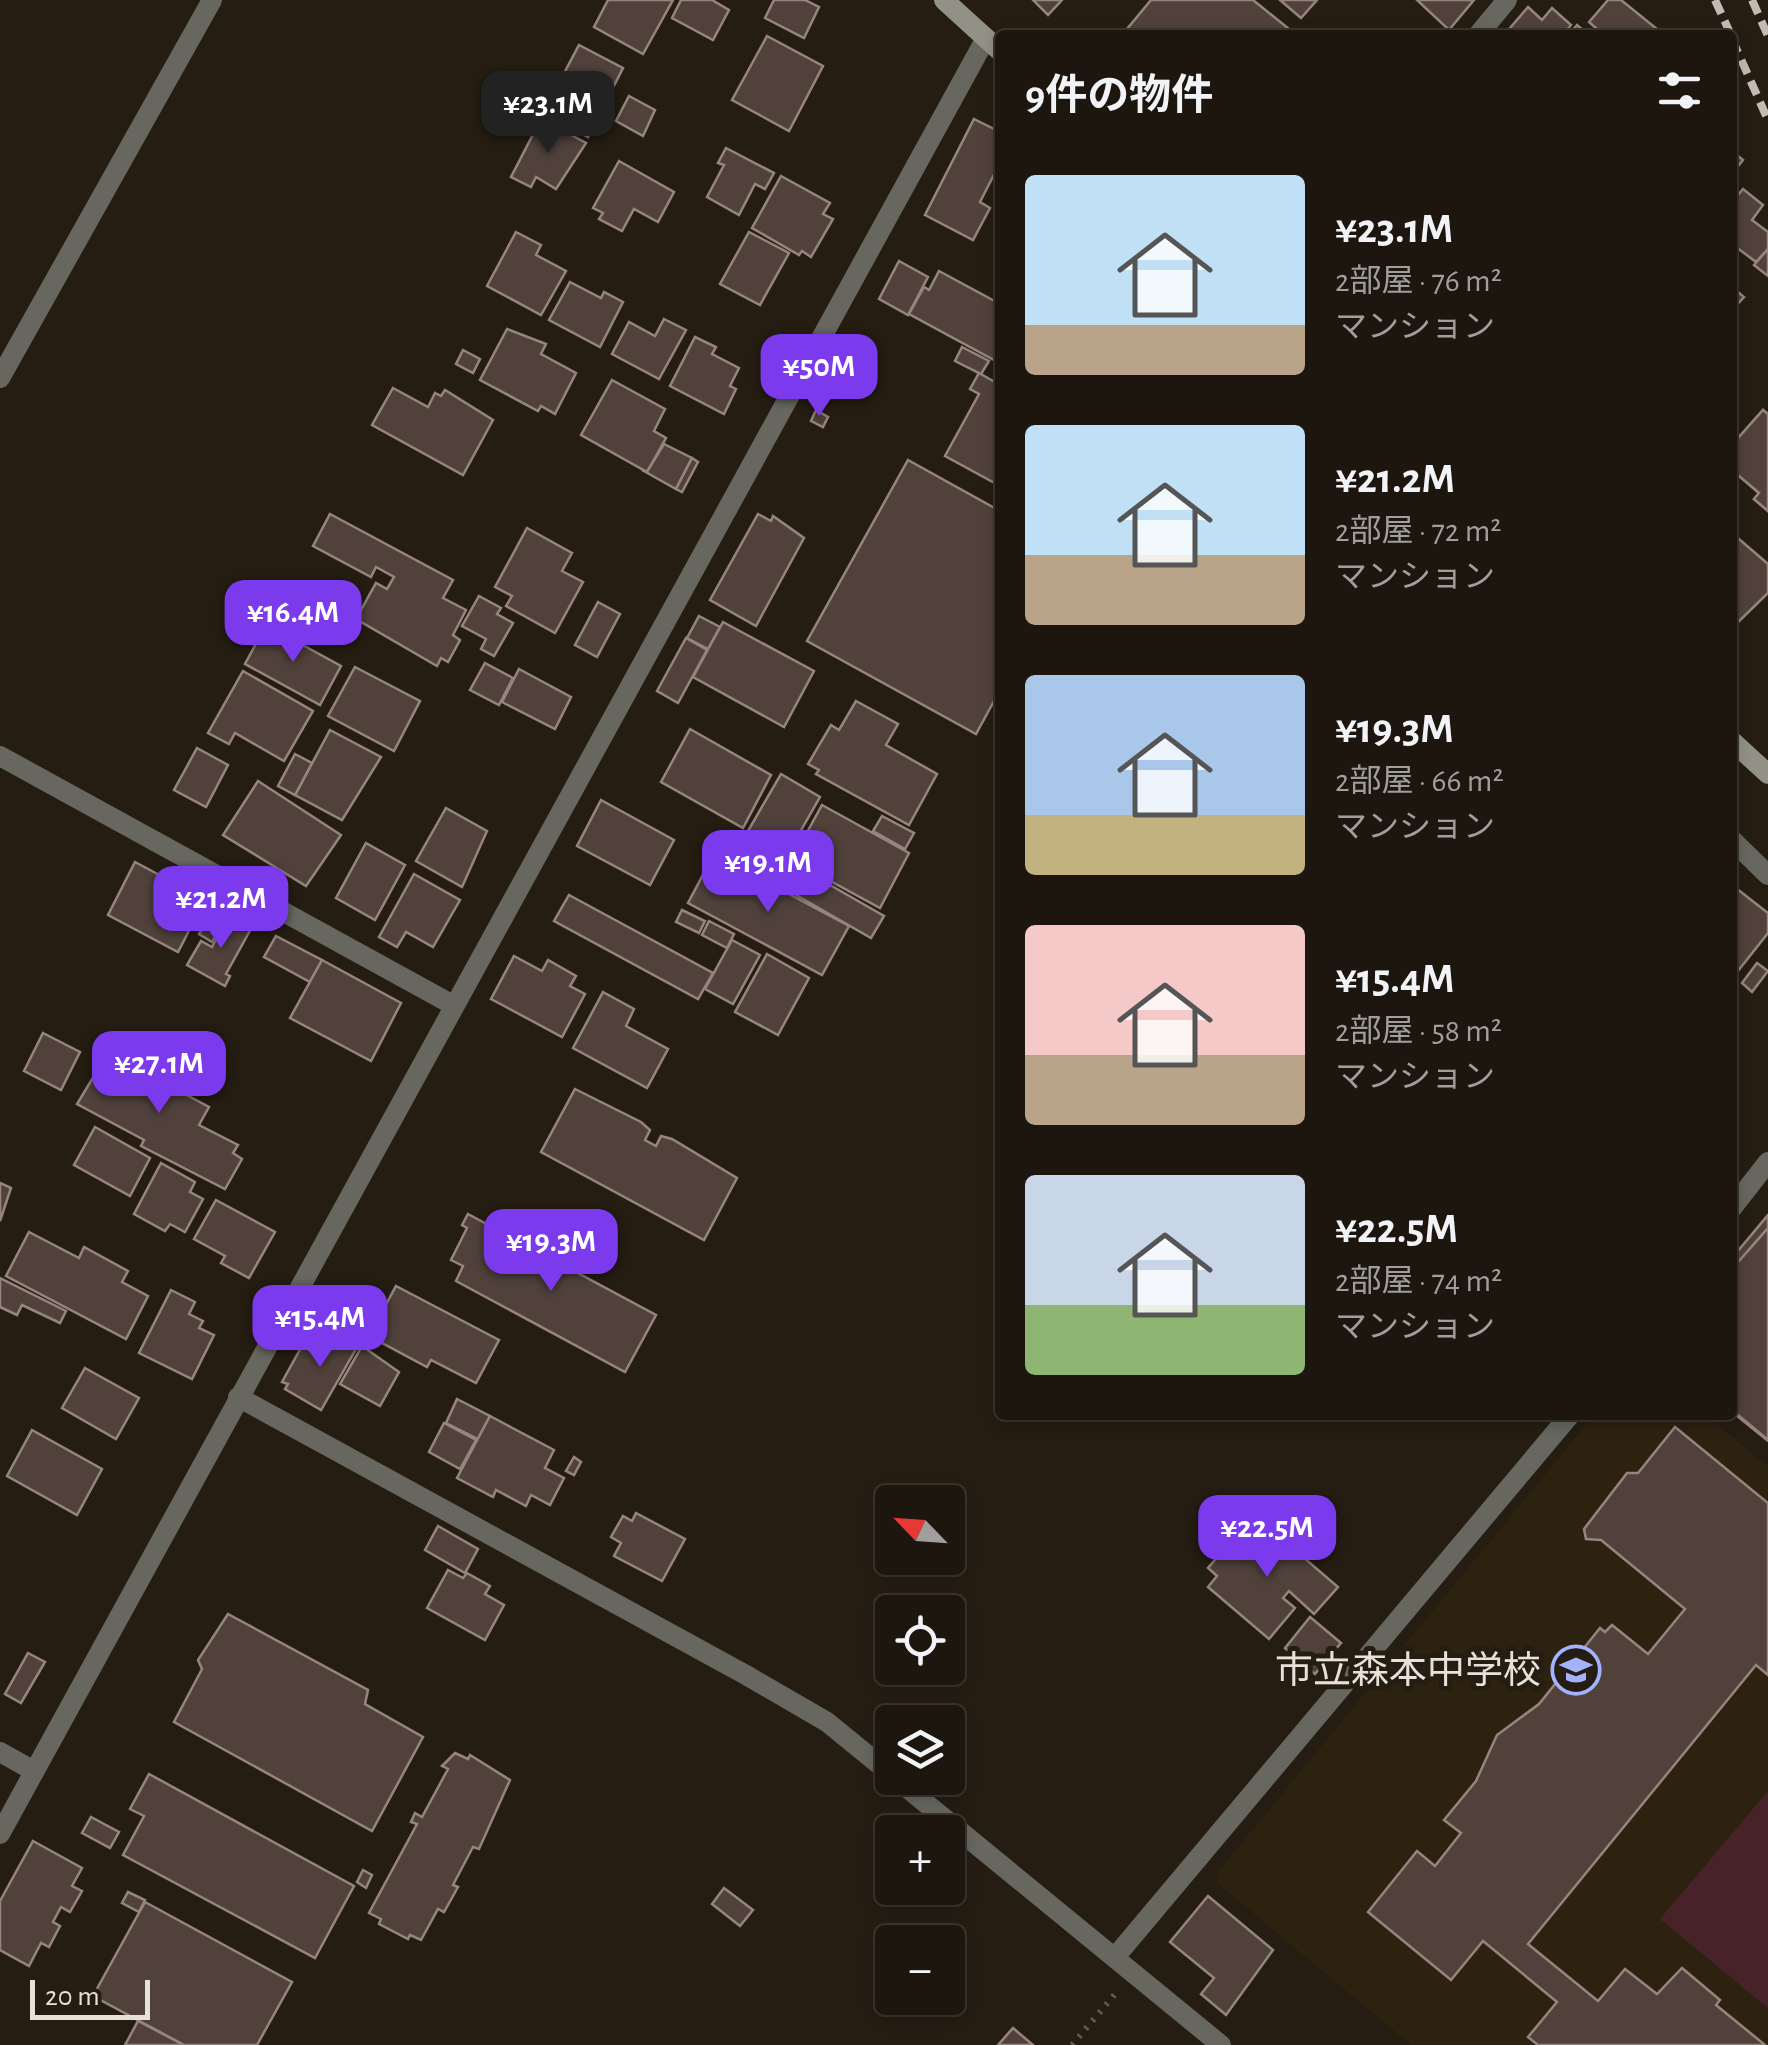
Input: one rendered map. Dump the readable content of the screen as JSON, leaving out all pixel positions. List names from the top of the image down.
{
  "places": {
    "school or university": ["市立森本中学校"]
  },
  "scale_bar": "20 m",
  "north": "top left",
  "page": {
    "heading": "9件の物件",
    "price": [
      "¥23.1M",
      "¥50M",
      "¥16.4M",
      "¥19.1M",
      "¥21.2M",
      "¥27.1M",
      "¥19.3M",
      "¥15.4M",
      "¥22.5M"
    ],
    "list": [
      {
        "name": "¥23.1M",
        "note": "2部屋 · 76 m² · マンション"
      },
      {
        "name": "¥21.2M",
        "note": "2部屋 · 72 m² · マンション"
      },
      {
        "name": "¥19.3M",
        "note": "2部屋 · 66 m² · マンション"
      },
      {
        "name": "¥15.4M",
        "note": "2部屋 · 58 m² · マンション"
      },
      {
        "name": "¥22.5M",
        "note": "2部屋 · 74 m² · マンション"
      }
    ],
    "map_buttons": ["+", "−"],
    "scale": "20 m"
  }
}
